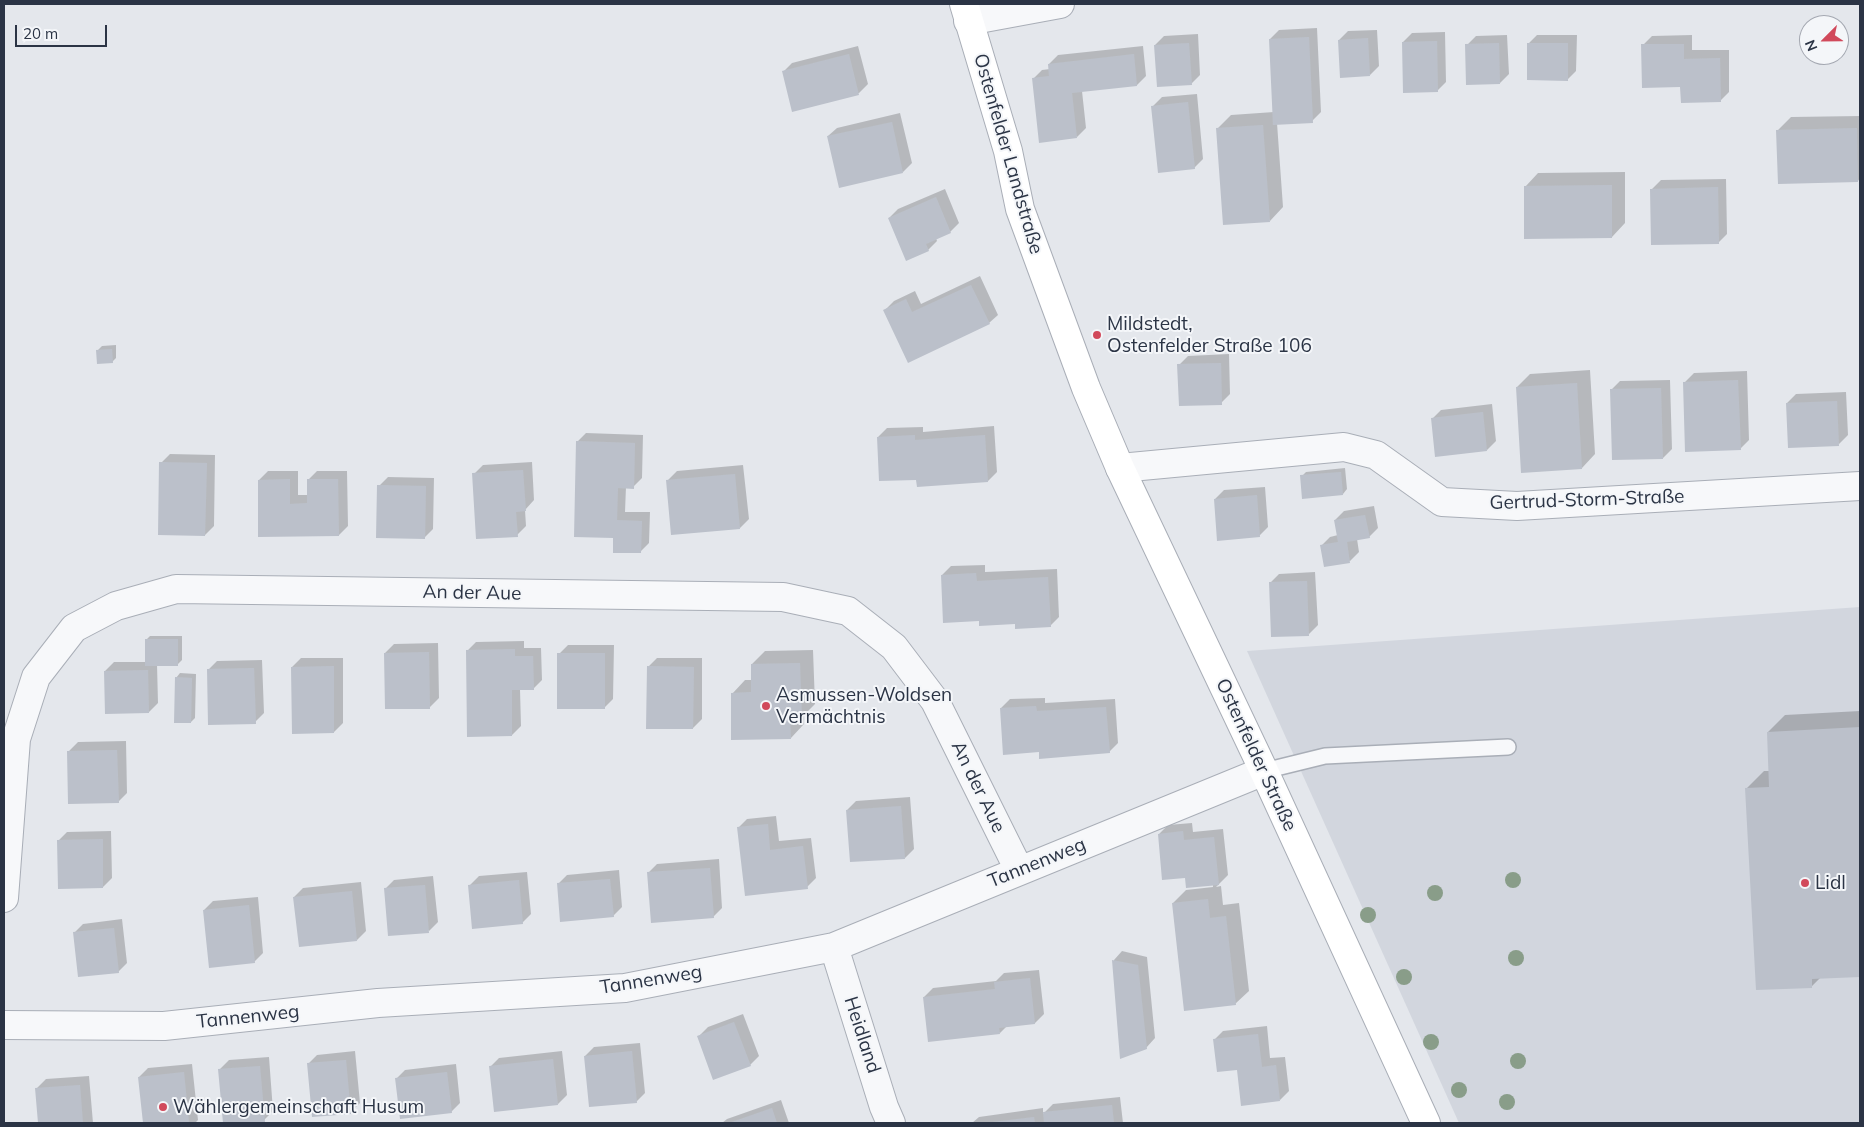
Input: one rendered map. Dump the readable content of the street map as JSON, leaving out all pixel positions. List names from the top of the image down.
{
  "streets": {
    "main road": ["Ostenfelder Landstraße", "Ostenfelder Straße"],
    "street": [
      "Gertrud-Storm-Straße",
      "An der Aue",
      "Tannenweg",
      "Heidland"
    ]
  },
  "crossings": [
    ["Ostenfelder Landstraße", "Ostenfelder Straße"],
    ["Gertrud-Storm-Straße", "Ostenfelder Straße"],
    ["An der Aue", "Tannenweg"],
    ["Ostenfelder Straße", "Tannenweg"],
    ["Tannenweg", "Heidland"]
  ],
  "places": [
    "Mildstedt, Ostenfelder Straße 106",
    "Asmussen-Woldsen Vermächtnis",
    "Lidl",
    "Wählergemeinschaft Husum"
  ],
  "scale_bar": "20 m",
  "north": "bottom left"
}
